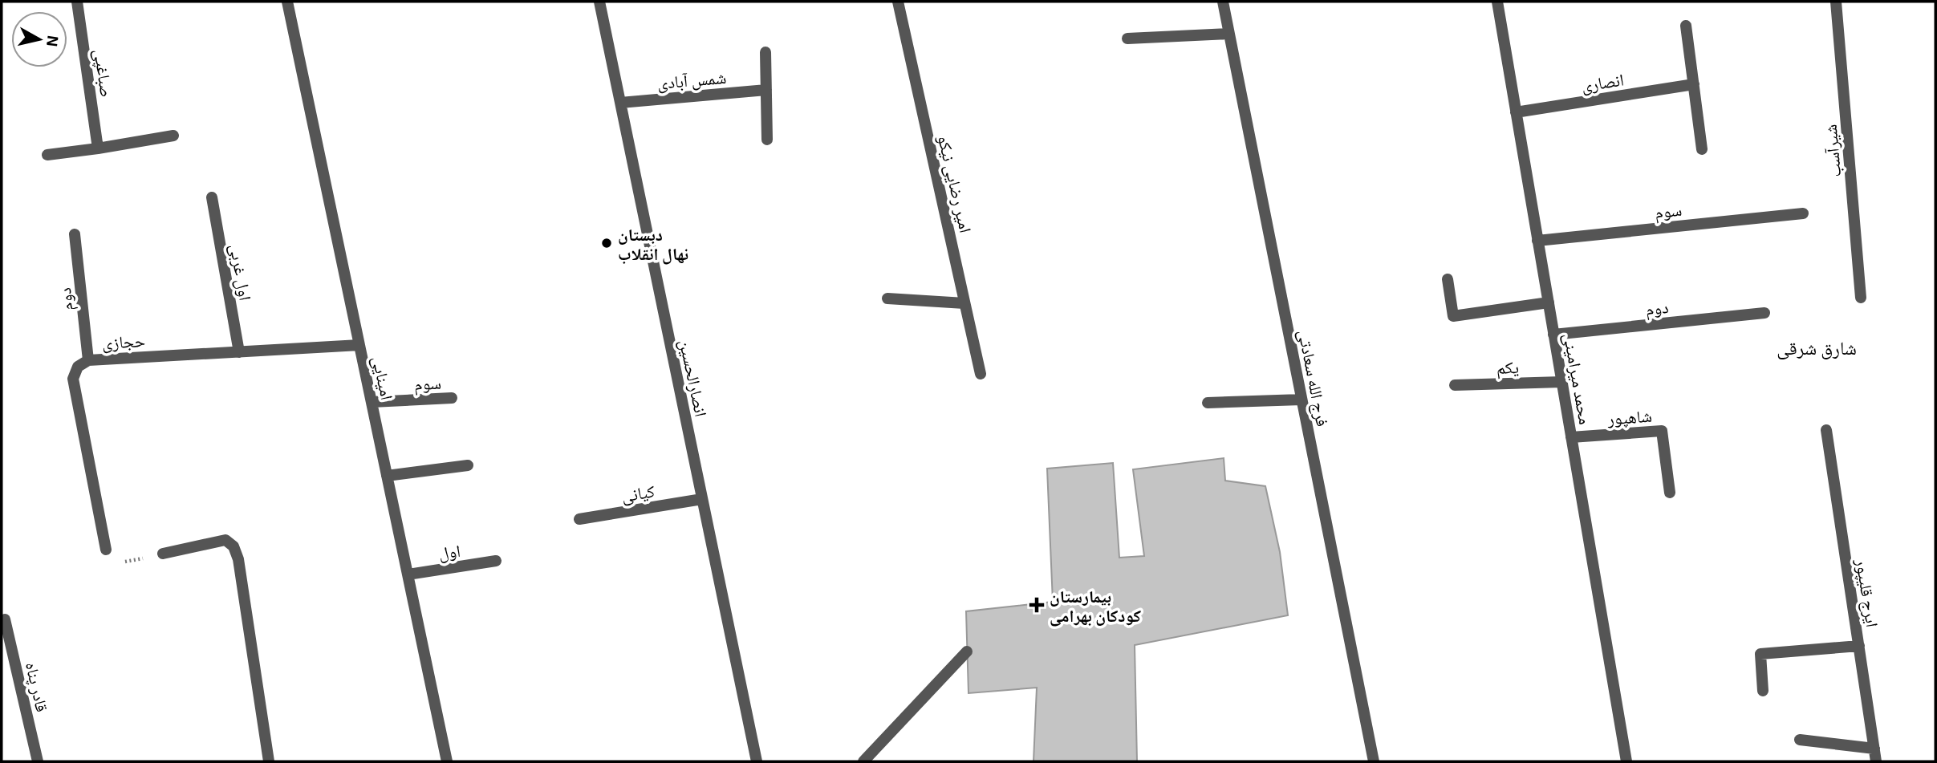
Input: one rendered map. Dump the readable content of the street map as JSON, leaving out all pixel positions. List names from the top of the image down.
{
  "streets": {
    "street": [
      "صباغپی",
      "شمس آبادی",
      "انصاری",
      "شیرآسب",
      "امیر رضایی نیکو",
      "سوم",
      "اول غربی",
      "دوم",
      "حجازی",
      "یکم",
      "امینایی",
      "انصارالحسین",
      "فرج الله سعادتی",
      "محمد میرامینی",
      "شاهپور",
      "کیانی",
      "اول",
      "ایرج قلیپور",
      "قادر پناه"
    ]
  },
  "crossings": [
    ["شمس آبادی", "انصارالحسین"],
    ["انصاری", "محمد میرامینی"],
    ["سوم", "امینایی"],
    ["سوم", "محمد میرامینی"],
    ["اول غربی", "حجازی"],
    ["دوم", "حجازی"],
    ["دوم", "محمد میرامینی"],
    ["حجازی", "امینایی"],
    ["یکم", "محمد میرامینی"],
    ["امینایی", "اول"],
    ["انصارالحسین", "کیانی"],
    ["محمد میرامینی", "شاهپور"]
  ],
  "districts": ["شارق شرقی"],
  "places": {
    "other": ["دبستان نهال انقلاب"],
    "health": ["بیمارستان کودکان بهرامی"]
  },
  "north": "right"
}
